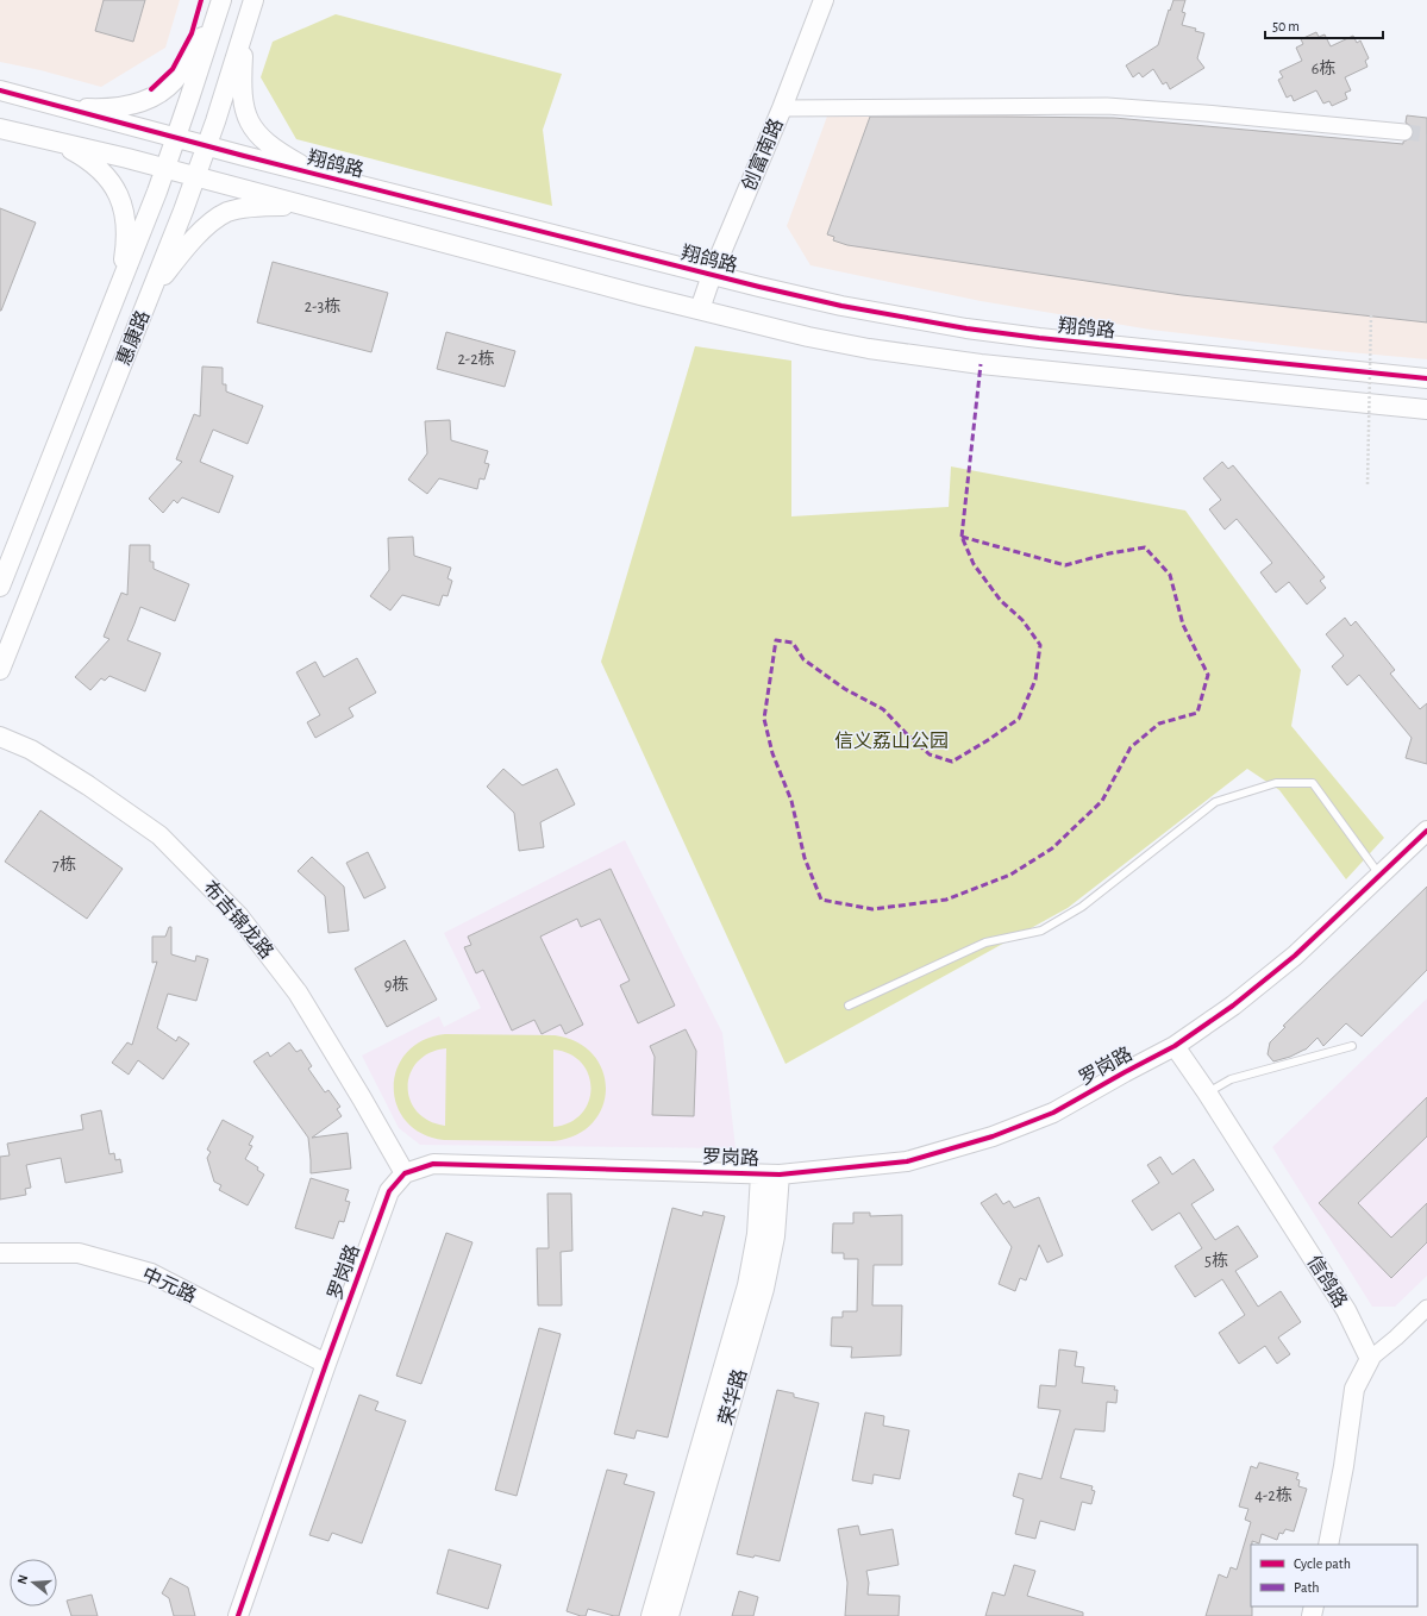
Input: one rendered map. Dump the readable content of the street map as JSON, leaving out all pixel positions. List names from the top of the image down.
{
  "streets": {
    "street": [
      "创富南路",
      "翔鸽路",
      "惠康路",
      "布吉锦龙路",
      "罗岗路",
      "信鸽路",
      "中元路",
      "荣华路"
    ]
  },
  "crossings": [
    ["创富南路", "翔鸽路"],
    ["翔鸽路", "惠康路"],
    ["布吉锦龙路", "罗岗路"],
    ["罗岗路", "信鸽路"],
    ["罗岗路", "中元路"],
    ["罗岗路", "荣华路"]
  ],
  "parks": ["信义荔山公园"],
  "house_numbers": [
    "6栋",
    "2-3栋",
    "2-2栋",
    "7栋",
    "9栋",
    "5栋",
    "4-2栋"
  ],
  "legend": ["Cycle path", "Path"],
  "scale_bar": "50 m",
  "north": "left"
}
